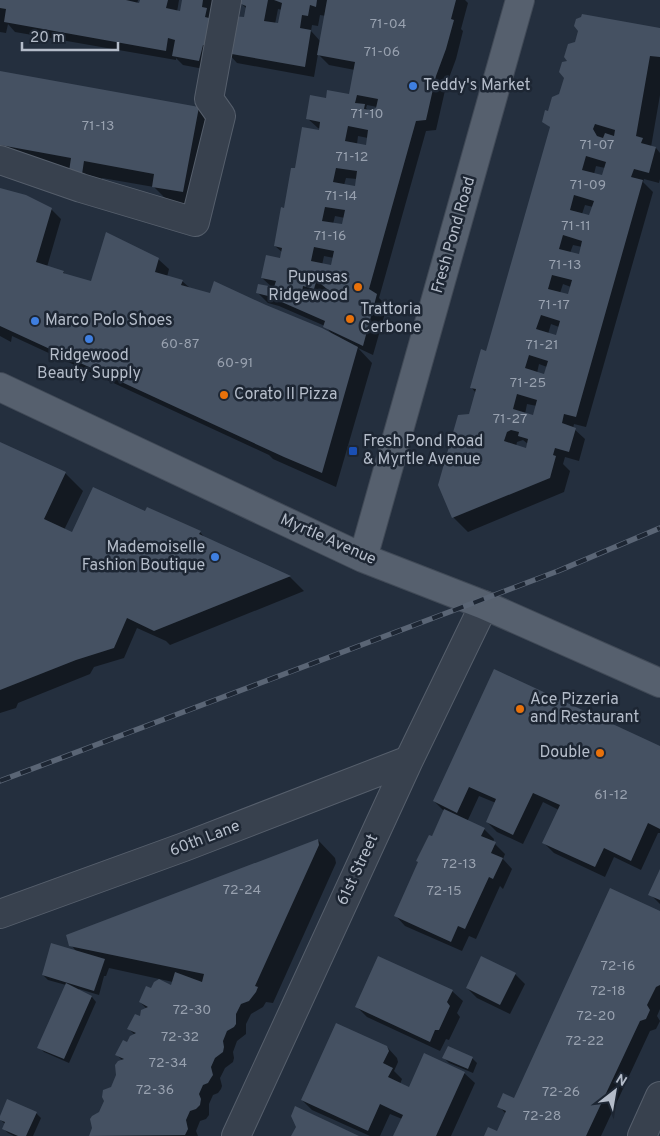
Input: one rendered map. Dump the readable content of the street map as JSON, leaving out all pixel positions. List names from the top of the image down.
{
  "streets": {
    "main road": ["Fresh Pond Road", "Myrtle Avenue"],
    "street": ["60th Lane", "61st Street"]
  },
  "crossings": [
    ["Fresh Pond Road", "Myrtle Avenue"],
    ["Myrtle Avenue", "61st Street"],
    ["60th Lane", "61st Street"]
  ],
  "places": {
    "other": [
      "Teddy's Market",
      "Pupusas Ridgewood",
      "Trattoria Cerbone",
      "Marco Polo Shoes",
      "Ridgewood Beauty Supply",
      "Corato II Pizza",
      "Mademoiselle Fashion Boutique",
      "Ace Pizzeria and Restaurant",
      "Double"
    ],
    "transit": ["Fresh Pond Road & Myrtle Avenue"]
  },
  "house_numbers": [
    "71-04",
    "71-06",
    "71-10",
    "71-13",
    "71-07",
    "71-12",
    "71-09",
    "71-14",
    "71-11",
    "71-16",
    "71-13",
    "71-17",
    "60-87",
    "71-21",
    "60-91",
    "71-25",
    "71-27",
    "61-12",
    "72-13",
    "72-24",
    "72-15",
    "72-16",
    "72-18",
    "72-30",
    "72-20",
    "72-32",
    "72-22",
    "72-34",
    "72-36",
    "72-26",
    "72-28"
  ],
  "scale_bar": "20 m",
  "north": "top right"
}
